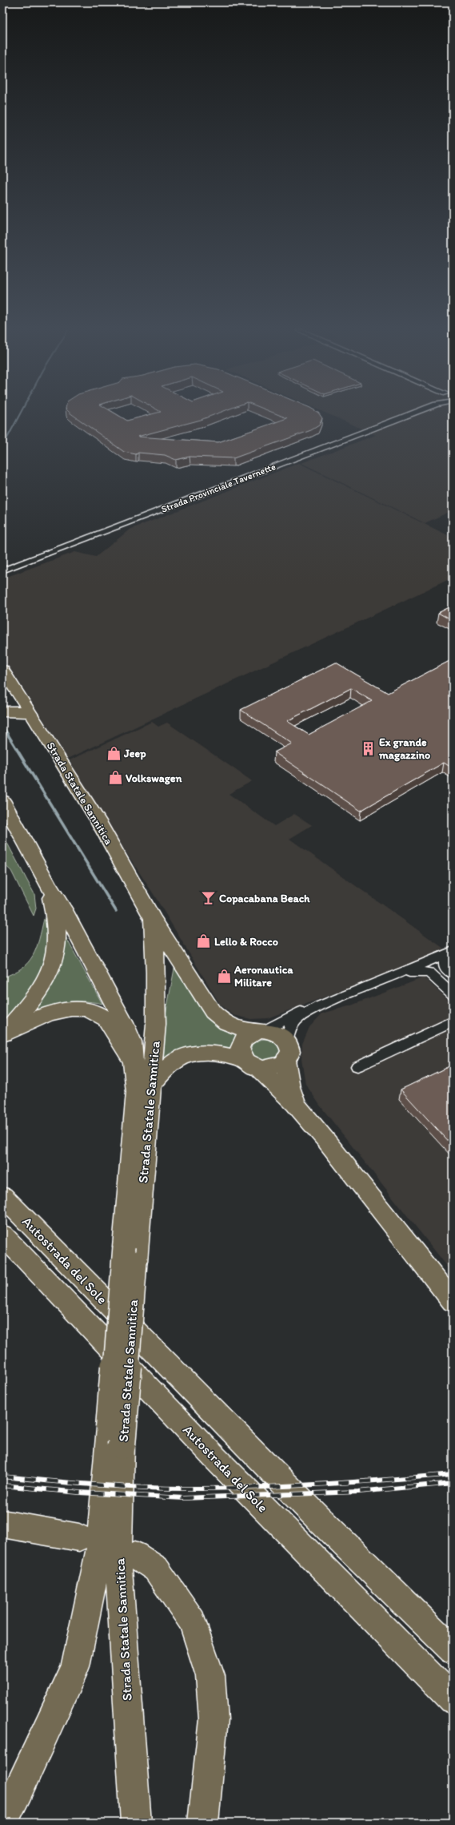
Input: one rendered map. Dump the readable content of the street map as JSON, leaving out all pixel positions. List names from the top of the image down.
{
  "streets": {
    "main road": ["Strada Statale Sannitica", "Autostrada del Sole"],
    "street": ["Strada Provinciale Tavernette"]
  },
  "places": {
    "building": ["Ex grande magazzino"],
    "shop": [
      "Jeep",
      "Volkswagen",
      "Lello & Rocco",
      "Aeronautica Militare"
    ],
    "bar": ["Copacabana Beach"]
  }
}
